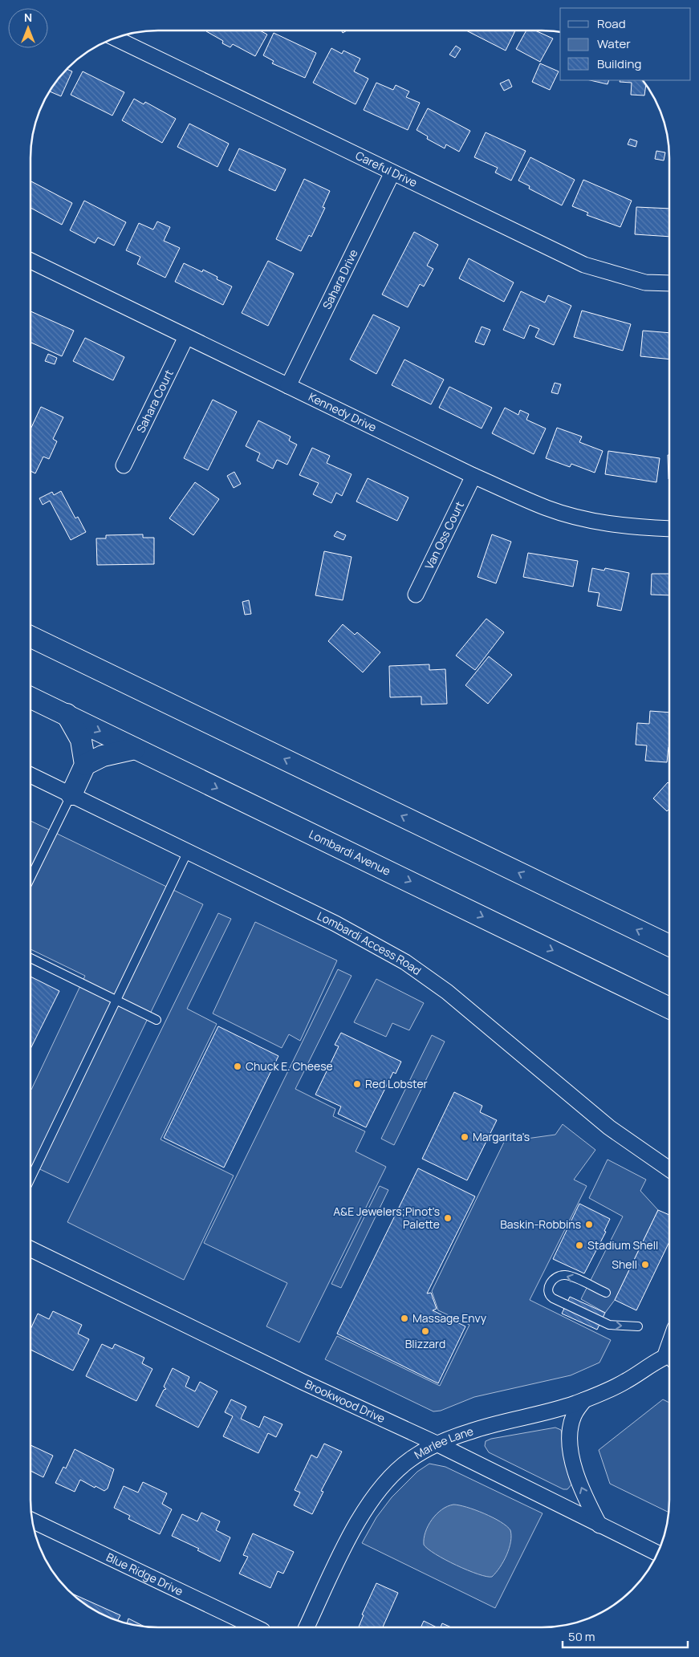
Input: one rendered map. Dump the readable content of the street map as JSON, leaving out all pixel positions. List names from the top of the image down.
{
  "streets": {
    "main road": ["Lombardi Avenue"],
    "street": [
      "Careful Drive",
      "Sahara Drive",
      "Sahara Court",
      "Kennedy Drive",
      "Van Oss Court",
      "Lombardi Access Road",
      "Brookwood Drive",
      "Marlee Lane",
      "Blue Ridge Drive"
    ]
  },
  "crossings": [
    ["Careful Drive", "Sahara Drive"],
    ["Sahara Drive", "Kennedy Drive"],
    ["Sahara Court", "Kennedy Drive"],
    ["Kennedy Drive", "Van Oss Court"],
    ["Brookwood Drive", "Marlee Lane"]
  ],
  "places": [
    "Chuck E. Cheese",
    "Red Lobster",
    "Margarita's",
    "A&E Jewelers;Pinot's Palette",
    "Baskin-Robbins",
    "Stadium Shell",
    "Shell",
    "Massage Envy",
    "Blizzard"
  ],
  "legend": ["Road", "Water", "Building"],
  "scale_bar": "50 m",
  "north": "top"
}
